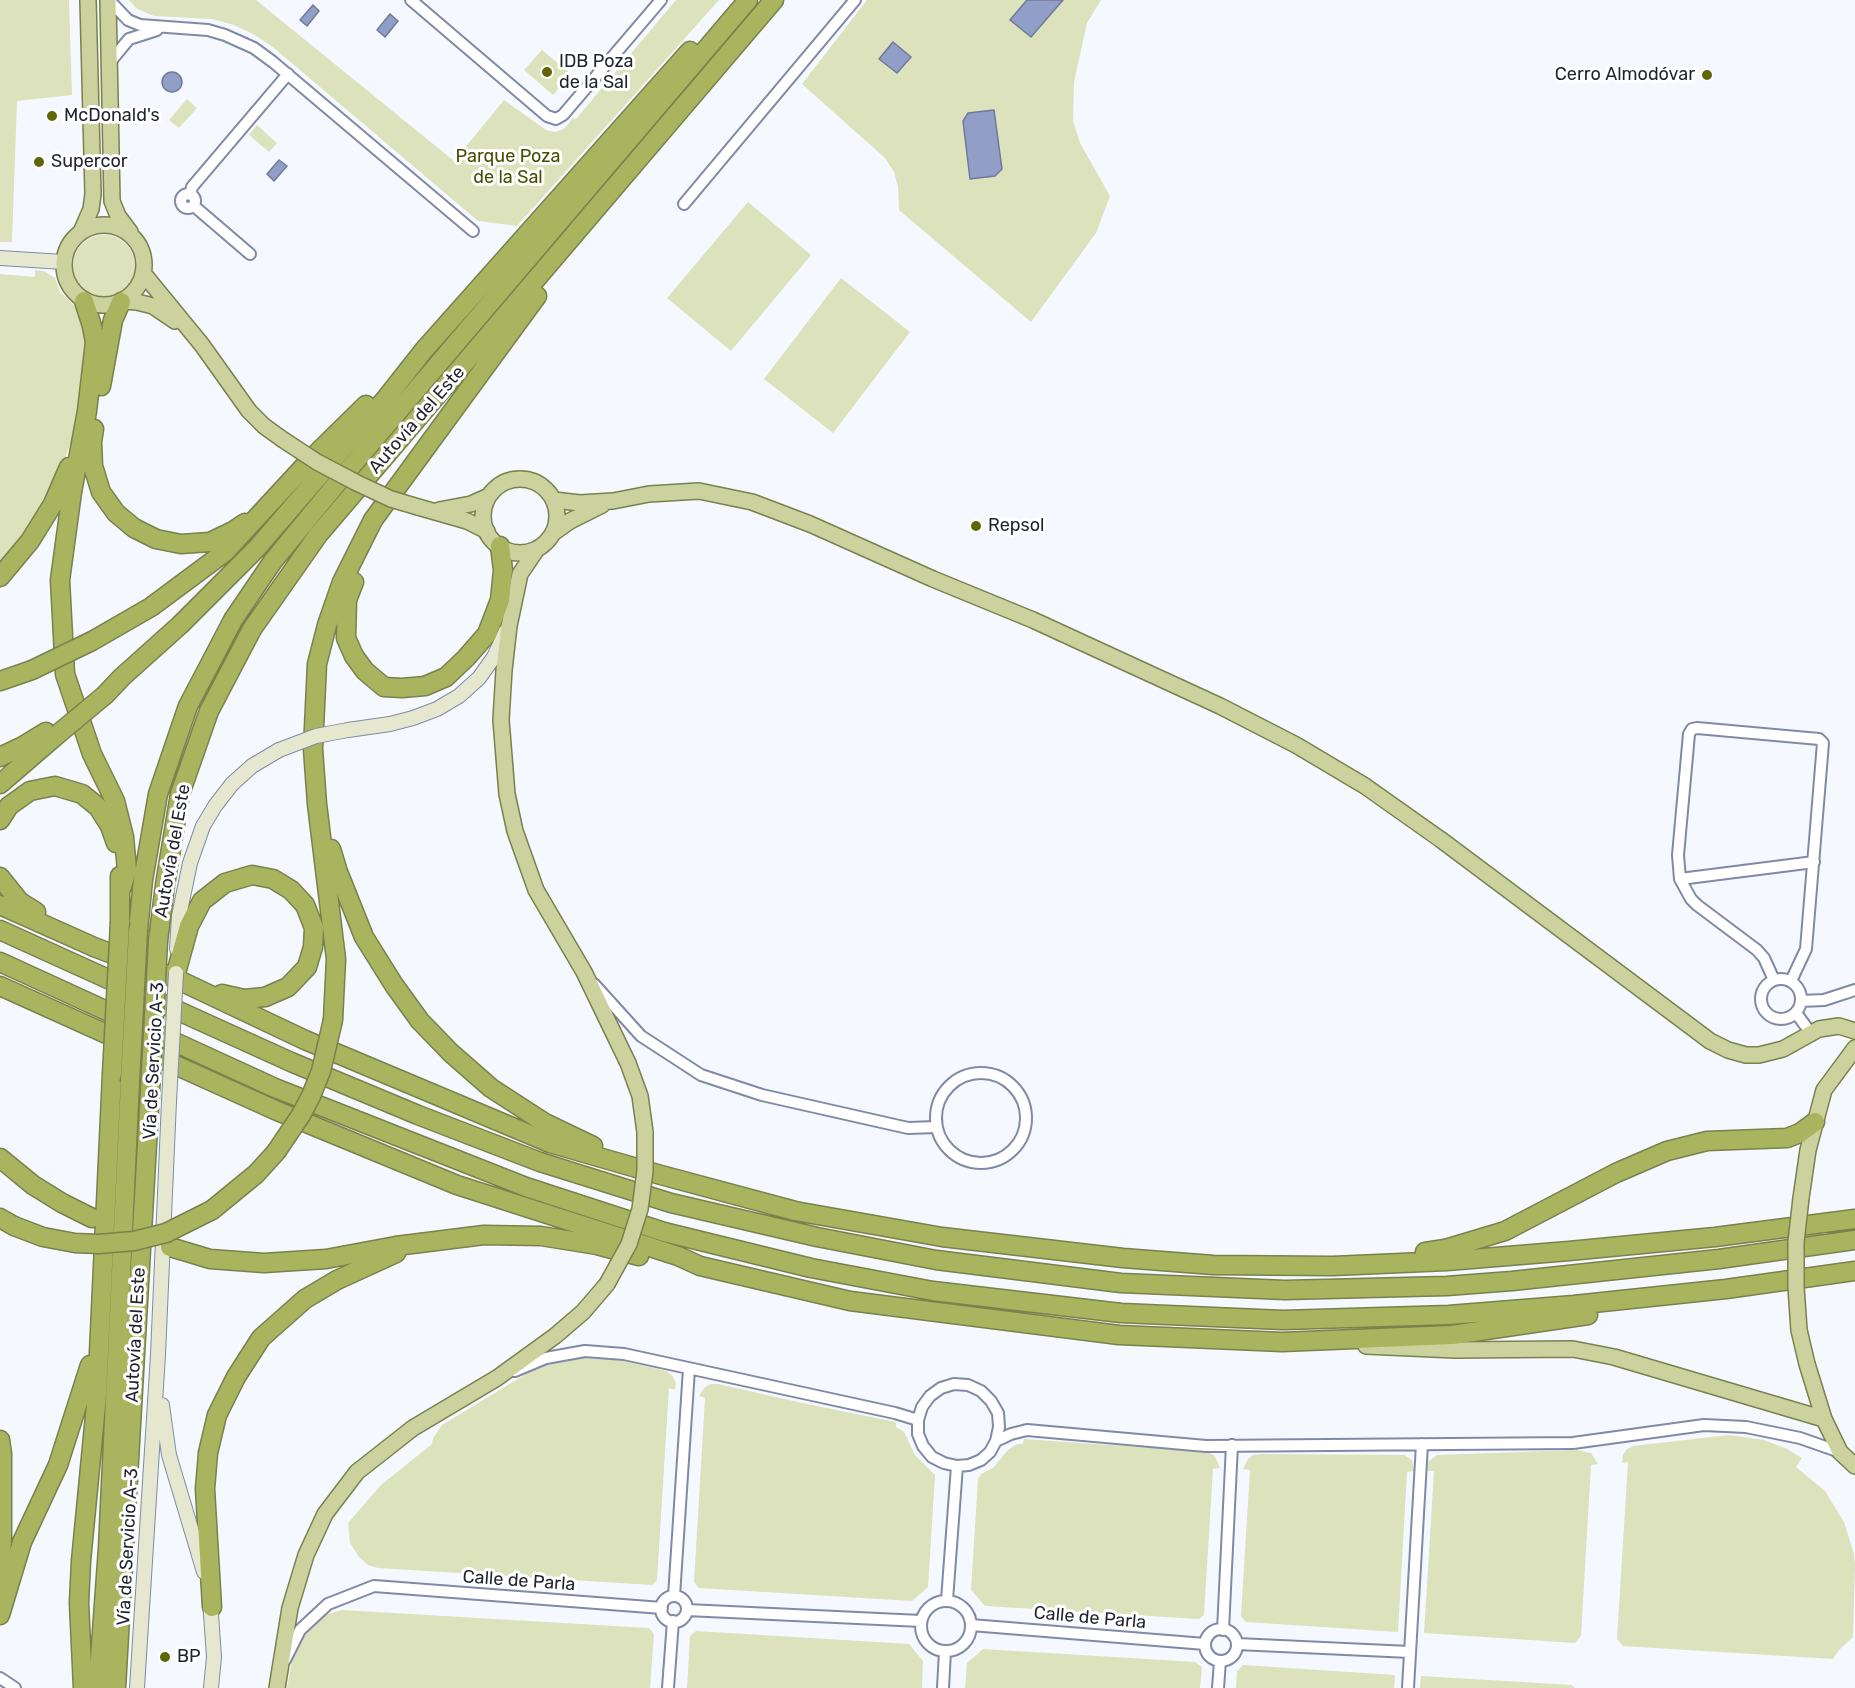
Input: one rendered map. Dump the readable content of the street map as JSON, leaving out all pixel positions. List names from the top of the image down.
{
  "streets": {
    "highway": ["Autovía del Este"],
    "main road": ["Vía de Servicio A-3"],
    "street": ["Calle de Parla"]
  },
  "parks": ["Parque Poza de la Sal"],
  "places": [
    "IDB Poza de la Sal",
    "Cerro Almodóvar",
    "McDonald's",
    "Supercor",
    "Repsol",
    "BP"
  ]
}
